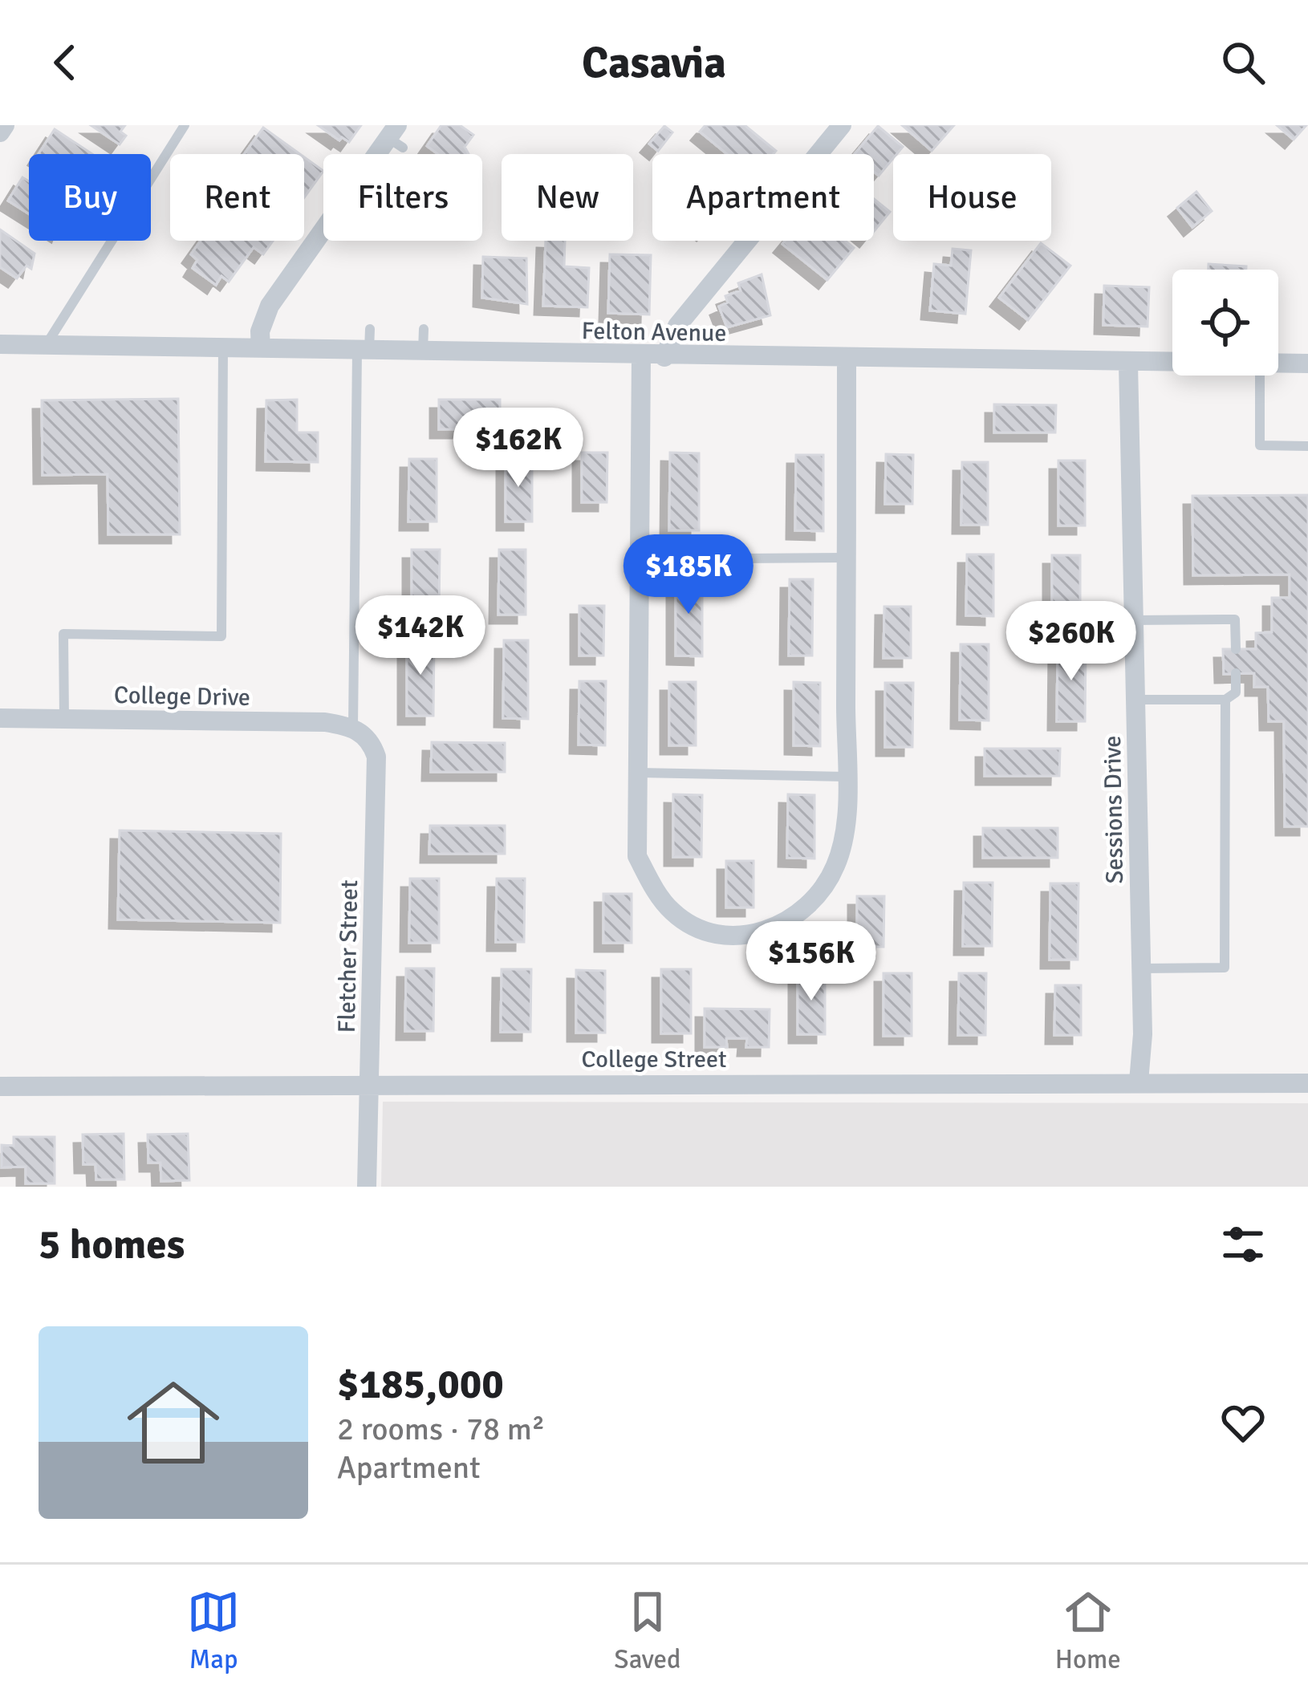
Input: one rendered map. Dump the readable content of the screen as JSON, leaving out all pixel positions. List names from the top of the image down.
{
  "streets": {
    "street": [
      "Felton Avenue",
      "College Drive",
      "Sessions Drive",
      "Fletcher Street",
      "College Street"
    ]
  },
  "crossings": [
    ["Felton Avenue", "Sessions Drive"],
    ["College Drive", "Fletcher Street"],
    ["Sessions Drive", "College Street"],
    ["Fletcher Street", "College Street"]
  ],
  "page": {
    "header": "Casavia",
    "chip": [
      "Buy",
      "Rent",
      "Filters",
      "New",
      "Apartment",
      "House"
    ],
    "price": [
      "$162K",
      "$185K",
      "$142K",
      "$260K",
      "$156K"
    ],
    "heading": "5 homes",
    "list": [
      {
        "name": "$185,000",
        "note": "2 rooms · 78 m² · Apartment"
      }
    ],
    "tabs": ["Map", "Saved", "Home"]
  }
}
